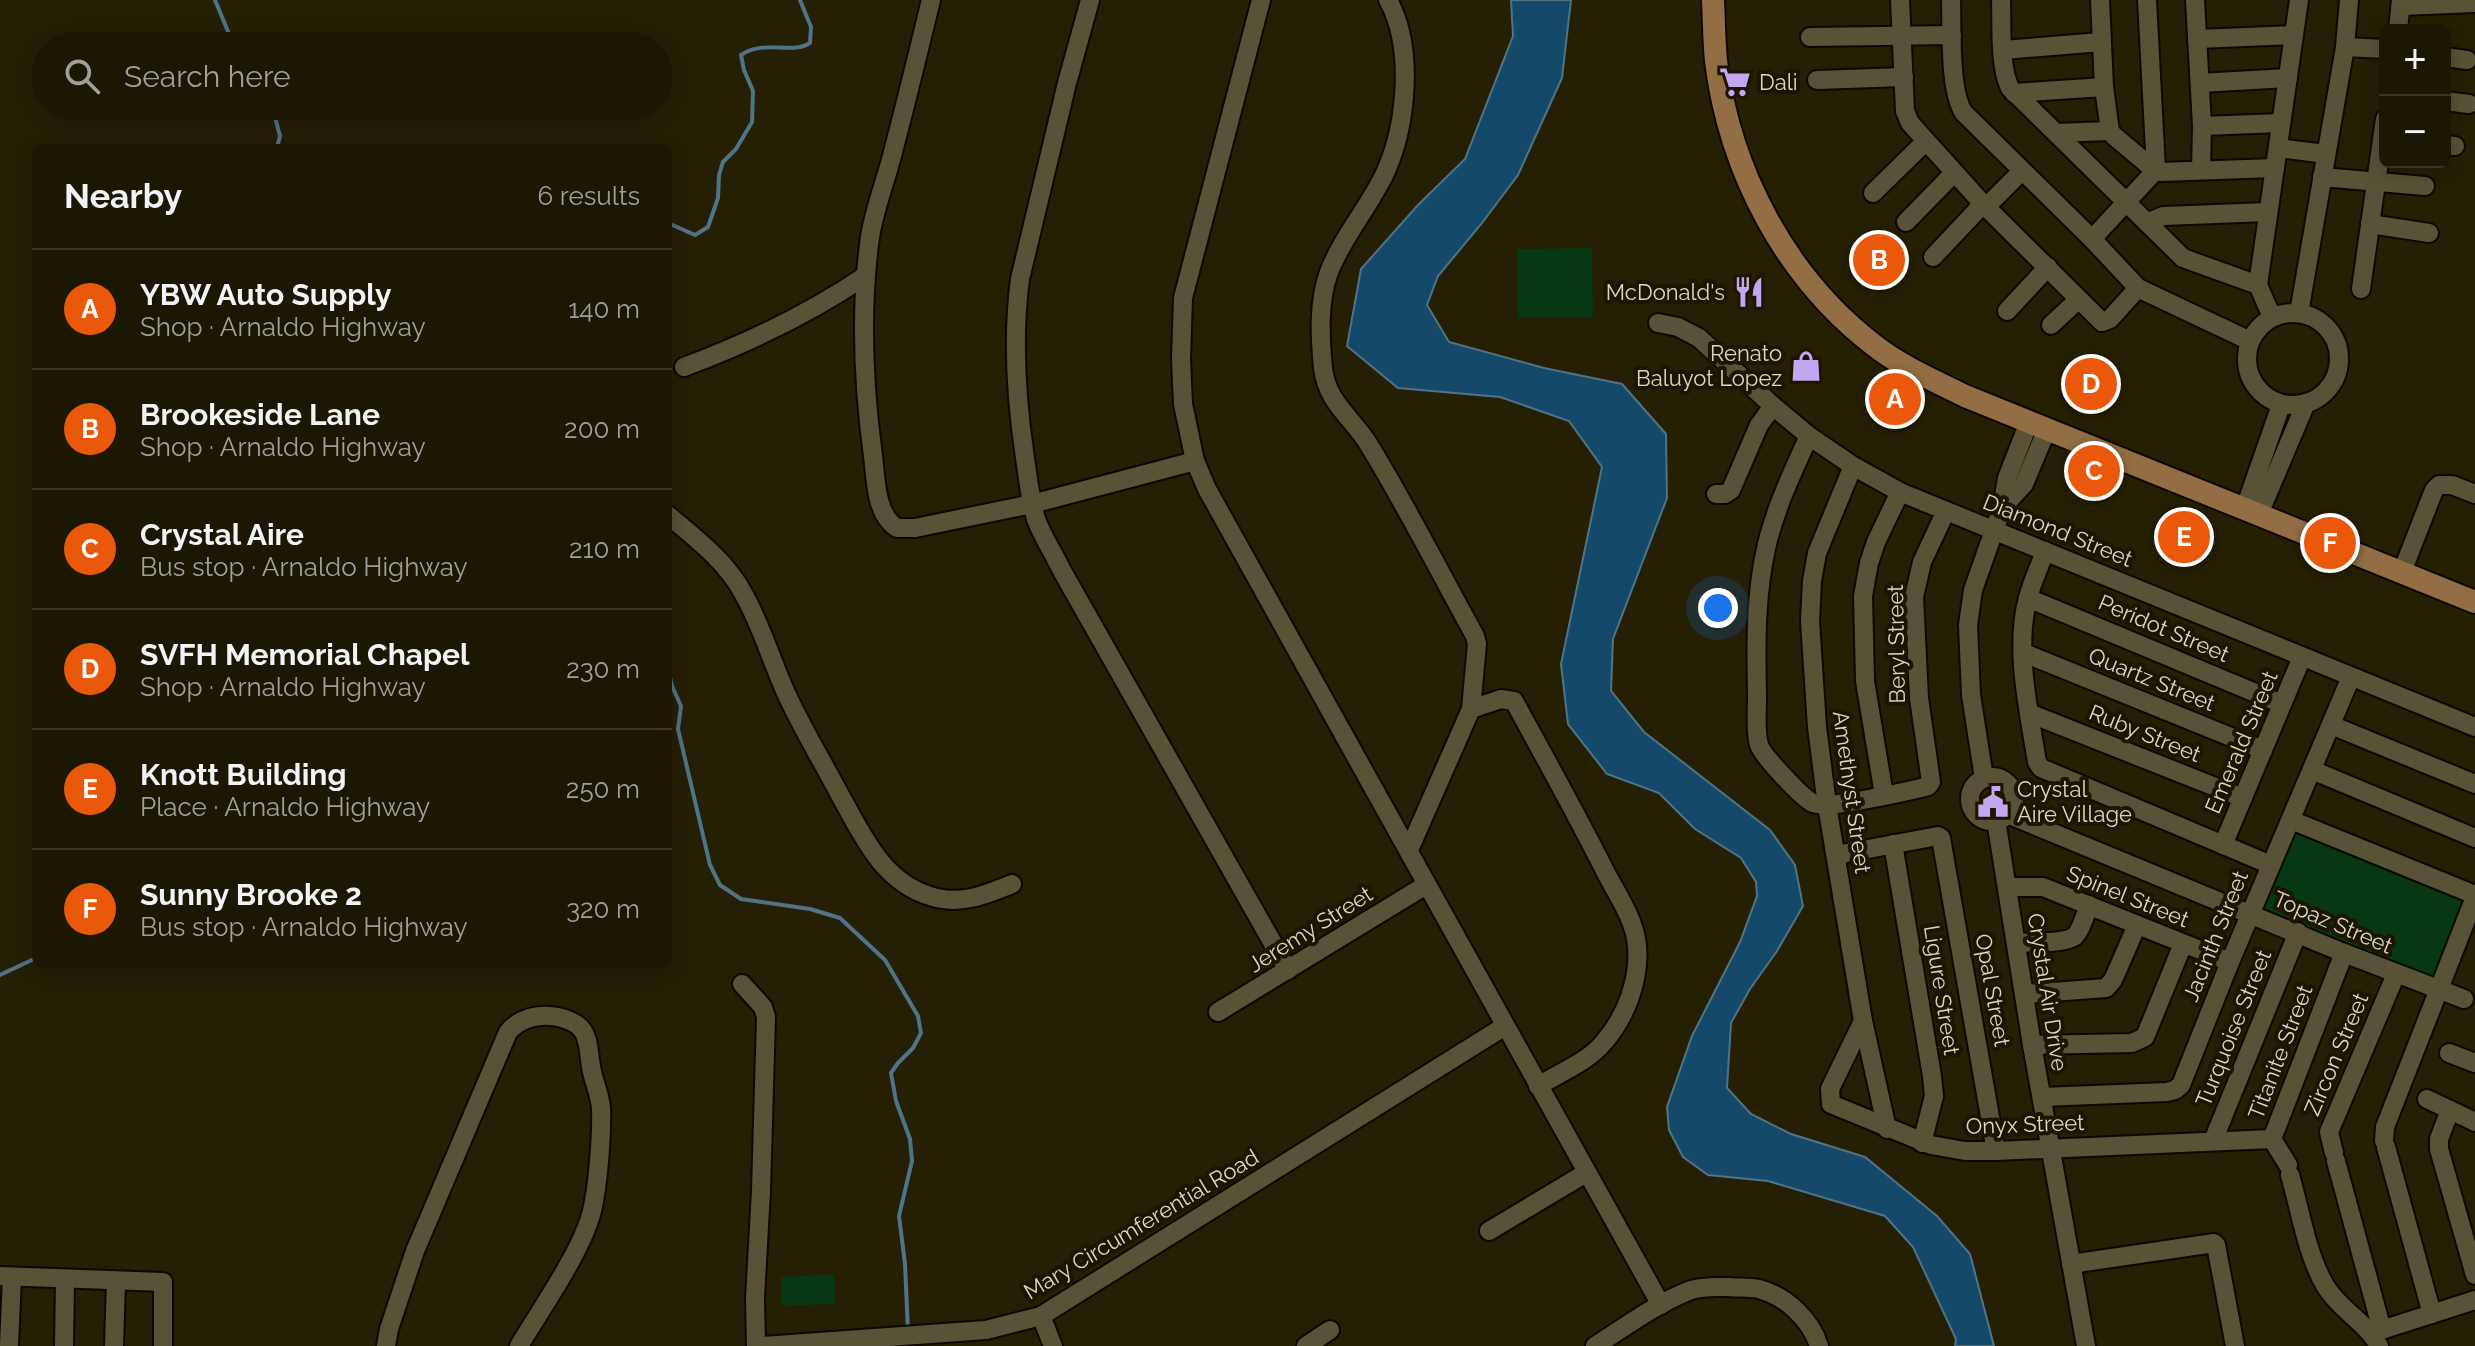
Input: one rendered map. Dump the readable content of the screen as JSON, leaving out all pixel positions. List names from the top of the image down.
{
  "streets": {
    "street": [
      "Diamond Street",
      "Peridot Street",
      "Beryl Street",
      "Quartz Street",
      "Ruby Street",
      "Emerald Street",
      "Amethyst Street",
      "Spinel Street",
      "Topaz Street",
      "Jeremy Street",
      "Jacinth Street",
      "Ligure Street",
      "Opal Street",
      "Crystal Air Drive",
      "Turquoise Street",
      "Titanite Street",
      "Zircon Street",
      "Onyx Street",
      "Mary Circumferential Road"
    ]
  },
  "crossings": [
    ["Diamond Street", "Beryl Street"],
    ["Diamond Street", "Emerald Street"],
    ["Diamond Street", "Amethyst Street"],
    ["Diamond Street", "Jacinth Street"],
    ["Peridot Street", "Emerald Street"],
    ["Quartz Street", "Emerald Street"],
    ["Ruby Street", "Emerald Street"],
    ["Amethyst Street", "Onyx Street"],
    ["Spinel Street", "Jacinth Street"],
    ["Spinel Street", "Crystal Air Drive"],
    ["Topaz Street", "Jacinth Street"],
    ["Topaz Street", "Crystal Air Drive"],
    ["Topaz Street", "Turquoise Street"],
    ["Topaz Street", "Titanite Street"],
    ["Topaz Street", "Zircon Street"],
    ["Jacinth Street", "Crystal Air Drive"],
    ["Ligure Street", "Opal Street"],
    ["Ligure Street", "Onyx Street"],
    ["Opal Street", "Onyx Street"],
    ["Crystal Air Drive", "Onyx Street"],
    ["Turquoise Street", "Onyx Street"],
    ["Titanite Street", "Zircon Street"],
    ["Titanite Street", "Onyx Street"]
  ],
  "places": {
    "supermarket": ["Dali"],
    "restaurant": ["McDonald's"],
    "shop": ["Renato Baluyot Lopez"],
    "public building": ["Crystal Aire Village"]
  },
  "page": {
    "map_buttons": ["+", "−"],
    "search": "Search here",
    "heading": ["Nearby", "6 results"],
    "pins": [
      "B",
      "D",
      "A",
      "C",
      "E",
      "F"
    ],
    "list": [
      {
        "mark": "A",
        "name": "YBW Auto Supply",
        "note": "Shop · Arnaldo Highway",
        "value": "140 m"
      },
      {
        "mark": "B",
        "name": "Brookeside Lane",
        "note": "Shop · Arnaldo Highway",
        "value": "200 m"
      },
      {
        "mark": "C",
        "name": "Crystal Aire",
        "note": "Bus stop · Arnaldo Highway",
        "value": "210 m"
      },
      {
        "mark": "D",
        "name": "SVFH Memorial Chapel",
        "note": "Shop · Arnaldo Highway",
        "value": "230 m"
      },
      {
        "mark": "E",
        "name": "Knott Building",
        "note": "Place · Arnaldo Highway",
        "value": "250 m"
      },
      {
        "mark": "F",
        "name": "Sunny Brooke 2",
        "note": "Bus stop · Arnaldo Highway",
        "value": "320 m"
      }
    ]
  }
}
